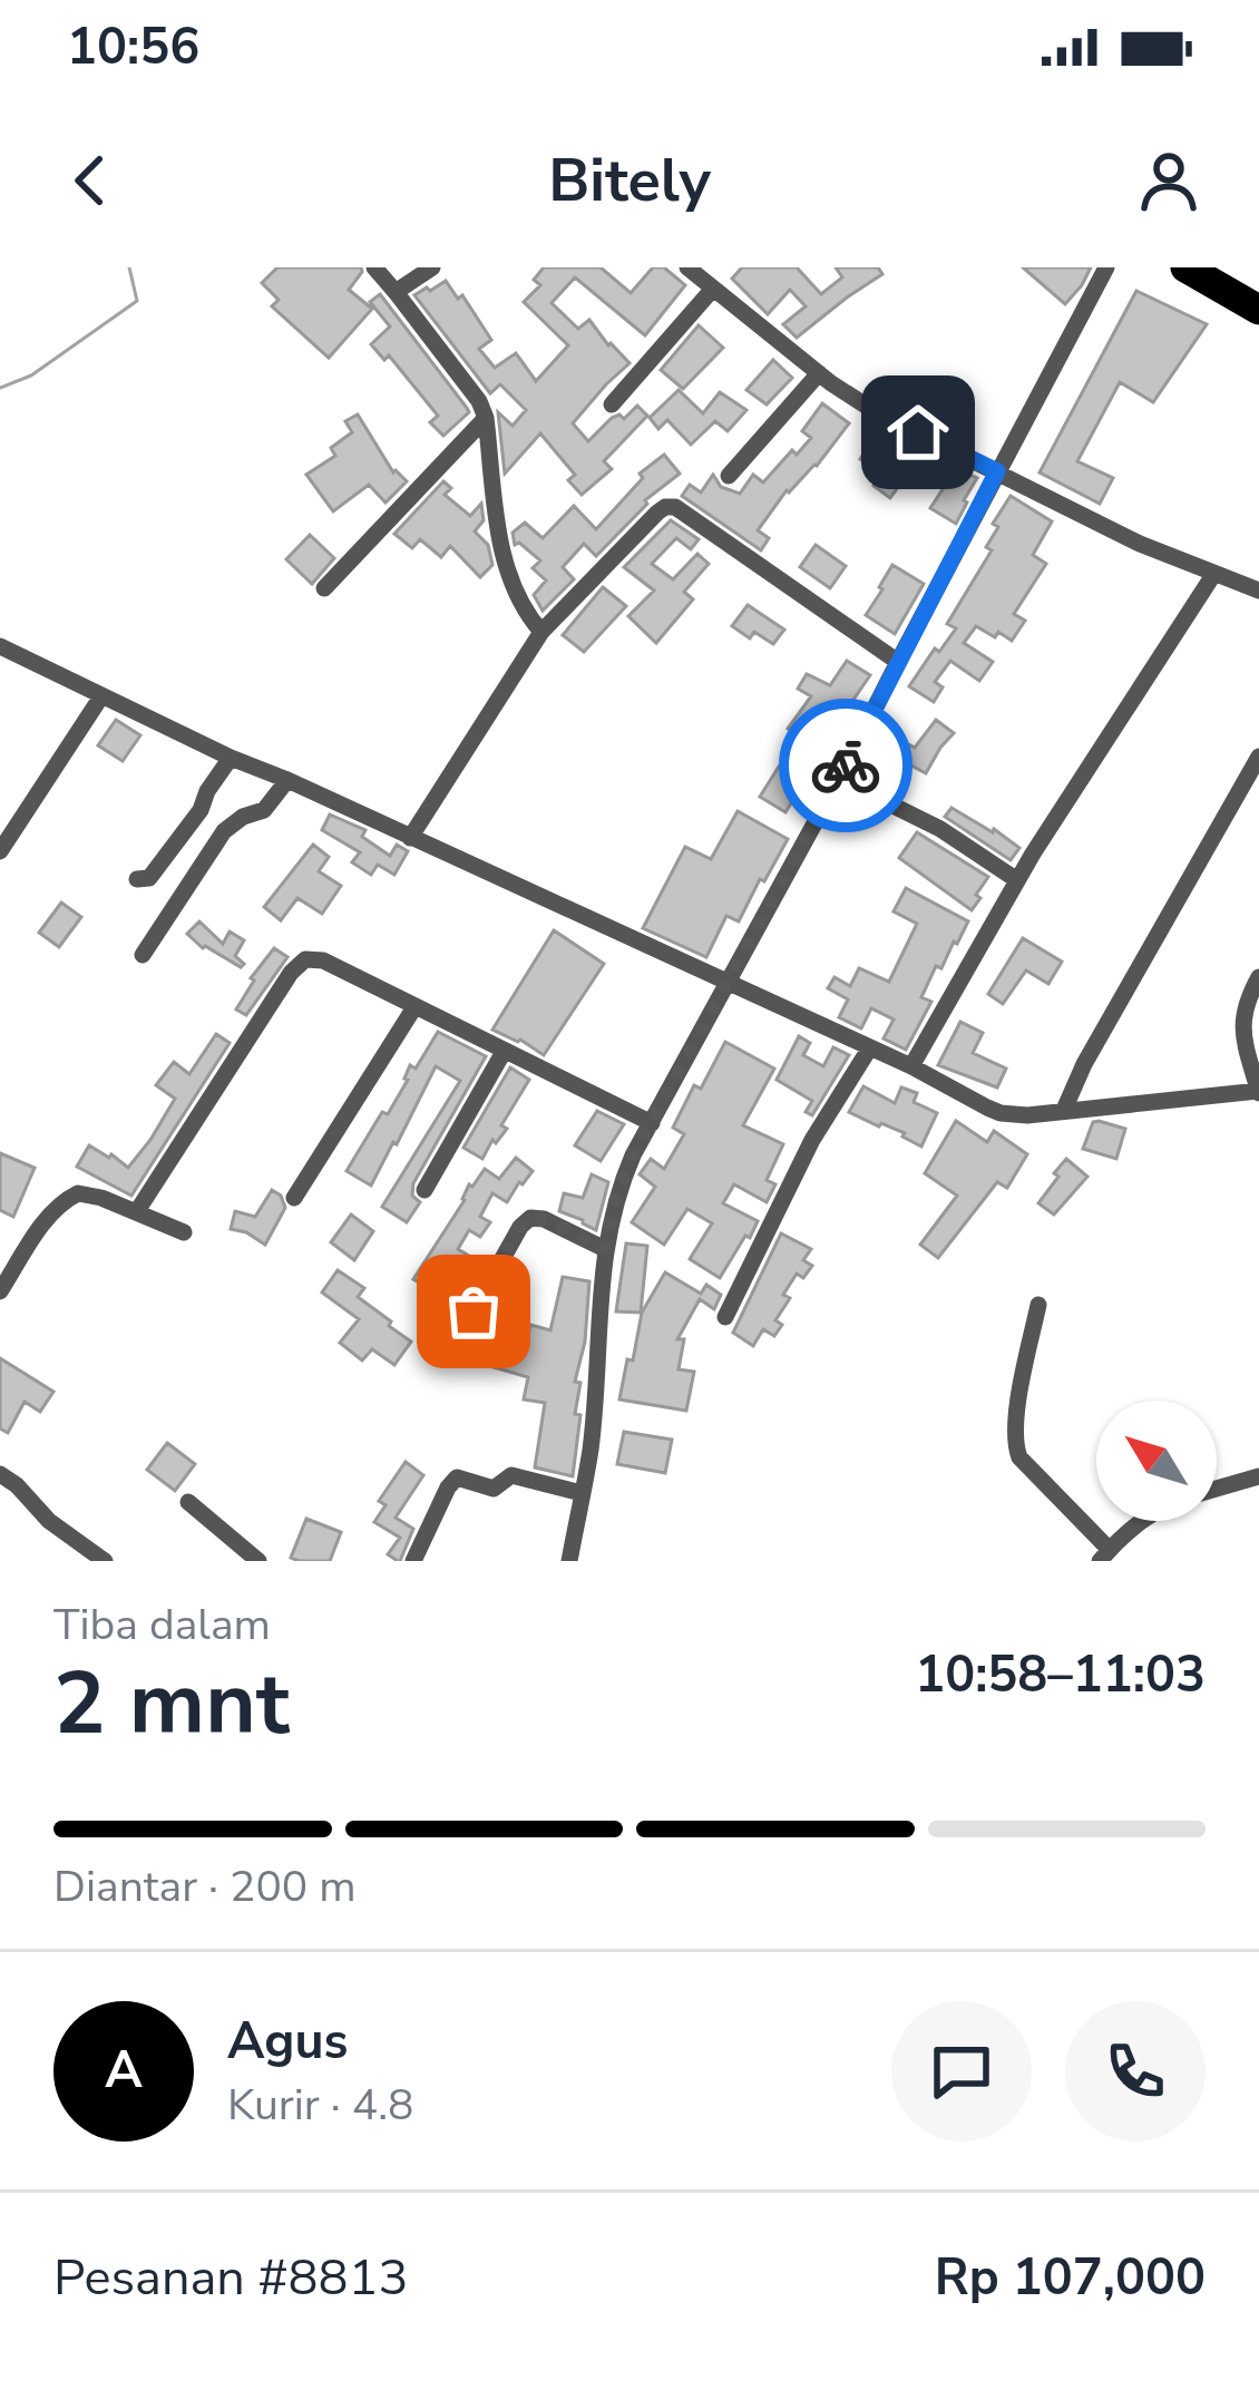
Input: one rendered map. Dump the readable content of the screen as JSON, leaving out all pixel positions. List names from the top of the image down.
{
  "north": "top left",
  "page": {
    "status": "10:56",
    "header": "Bitely",
    "heading": ["2 mnt", "Tiba dalam", "10:58–11:03"],
    "panel": [
      "Agus",
      "Kurir · 4.8",
      "Pesanan #8813",
      "Rp 107,000"
    ],
    "bar": "Diantar · 200 m",
    "round": "A"
  }
}
